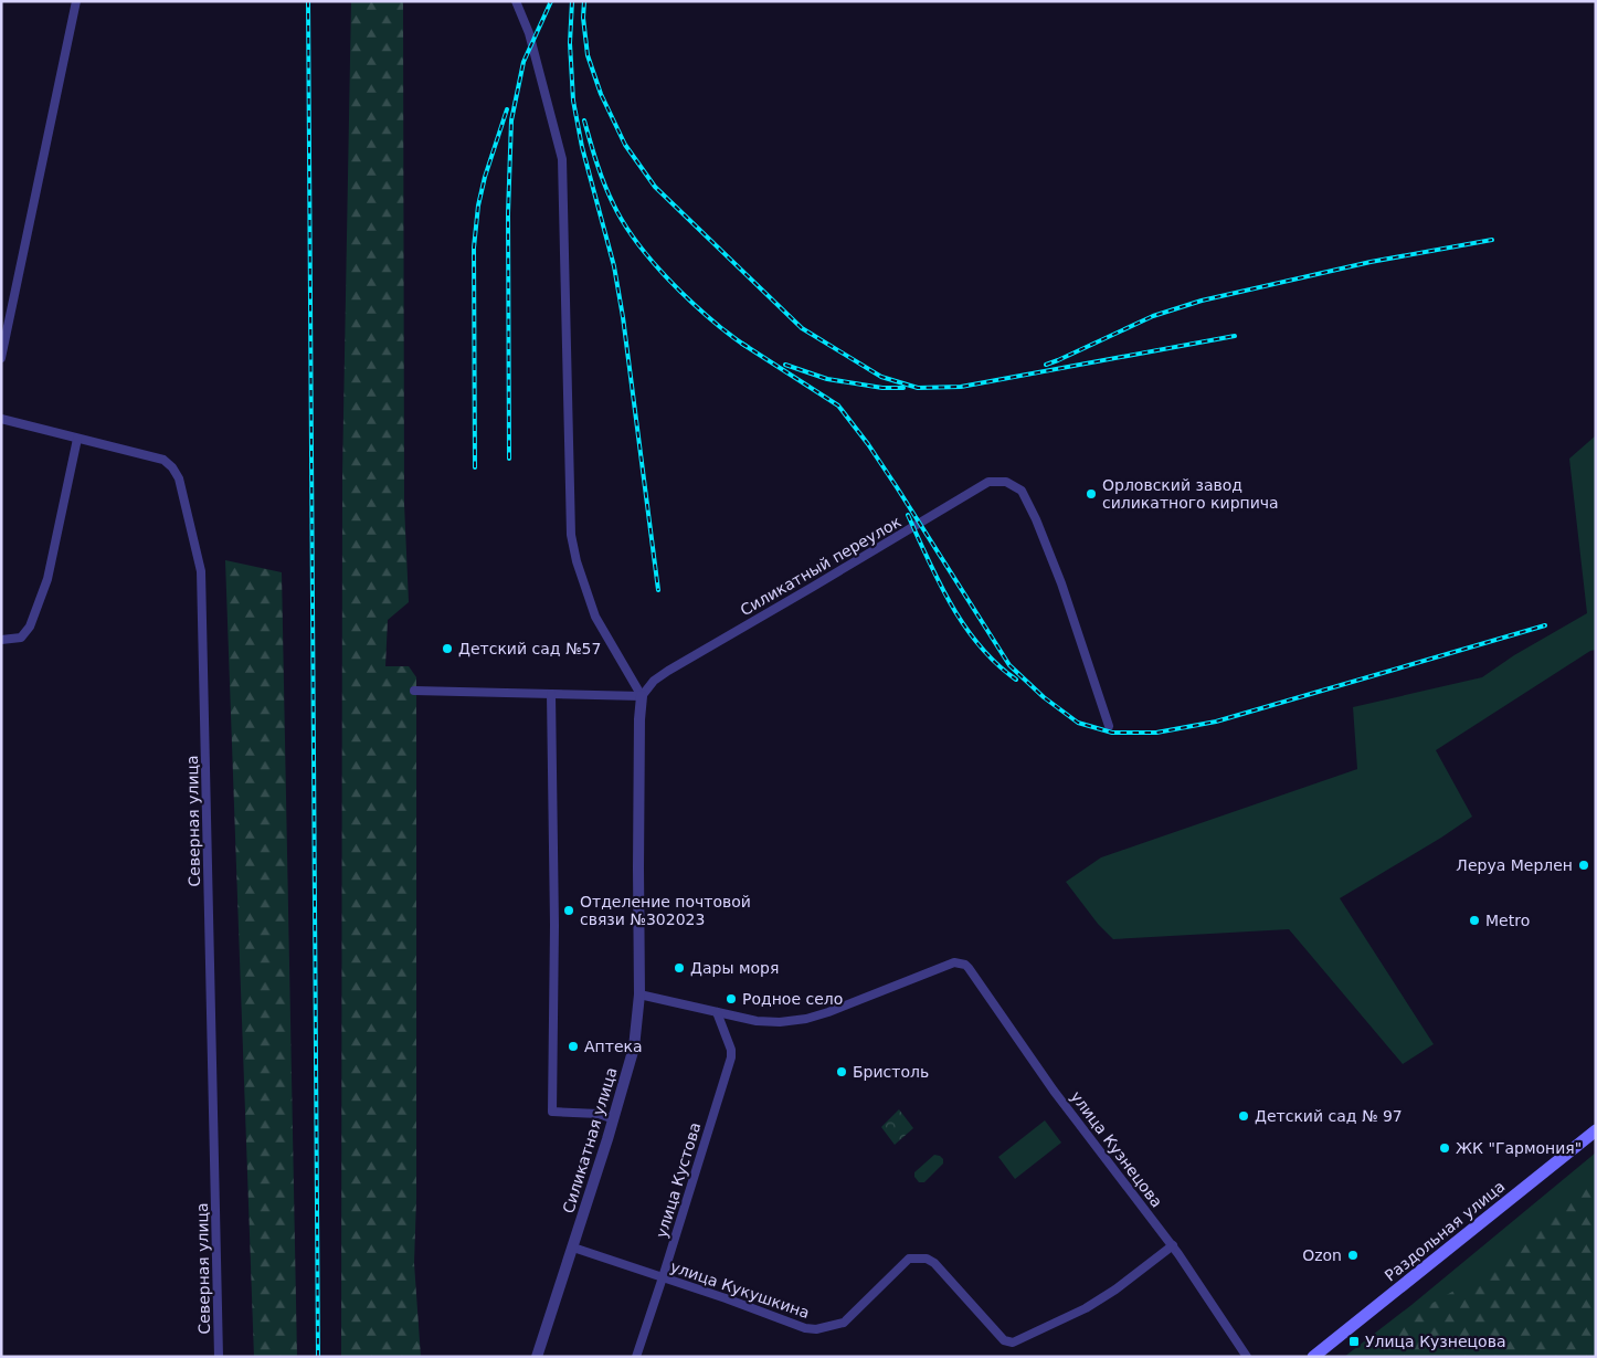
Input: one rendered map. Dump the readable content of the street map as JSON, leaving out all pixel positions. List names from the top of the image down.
{
  "streets": {
    "main road": ["Раздольная улица"],
    "street": [
      "Силикатный переулок",
      "Северная улица",
      "Силикатная улица",
      "улица Кузнецова",
      "улица Кустова",
      "улица Кукушкина"
    ]
  },
  "crossings": [
    ["Силикатный переулок", "Силикатная улица"],
    ["Силикатная улица", "улица Кукушкина"],
    ["улица Кузнецова", "улица Кустова"],
    ["улица Кузнецова", "улица Кукушкина"],
    ["улица Кустова", "улица Кукушкина"]
  ],
  "places": {
    "other": [
      "Орловский завод силикатного кирпича",
      "Детский сад №57",
      "Леруа Мерлен",
      "Отделение почтовой связи №302023",
      "Metro",
      "Дары моря",
      "Родное село",
      "Аптека",
      "Бристоль",
      "Детский сад № 97",
      "ЖК \"Гармония\"",
      "Ozon"
    ],
    "transit": ["Улица Кузнецова"]
  }
}
